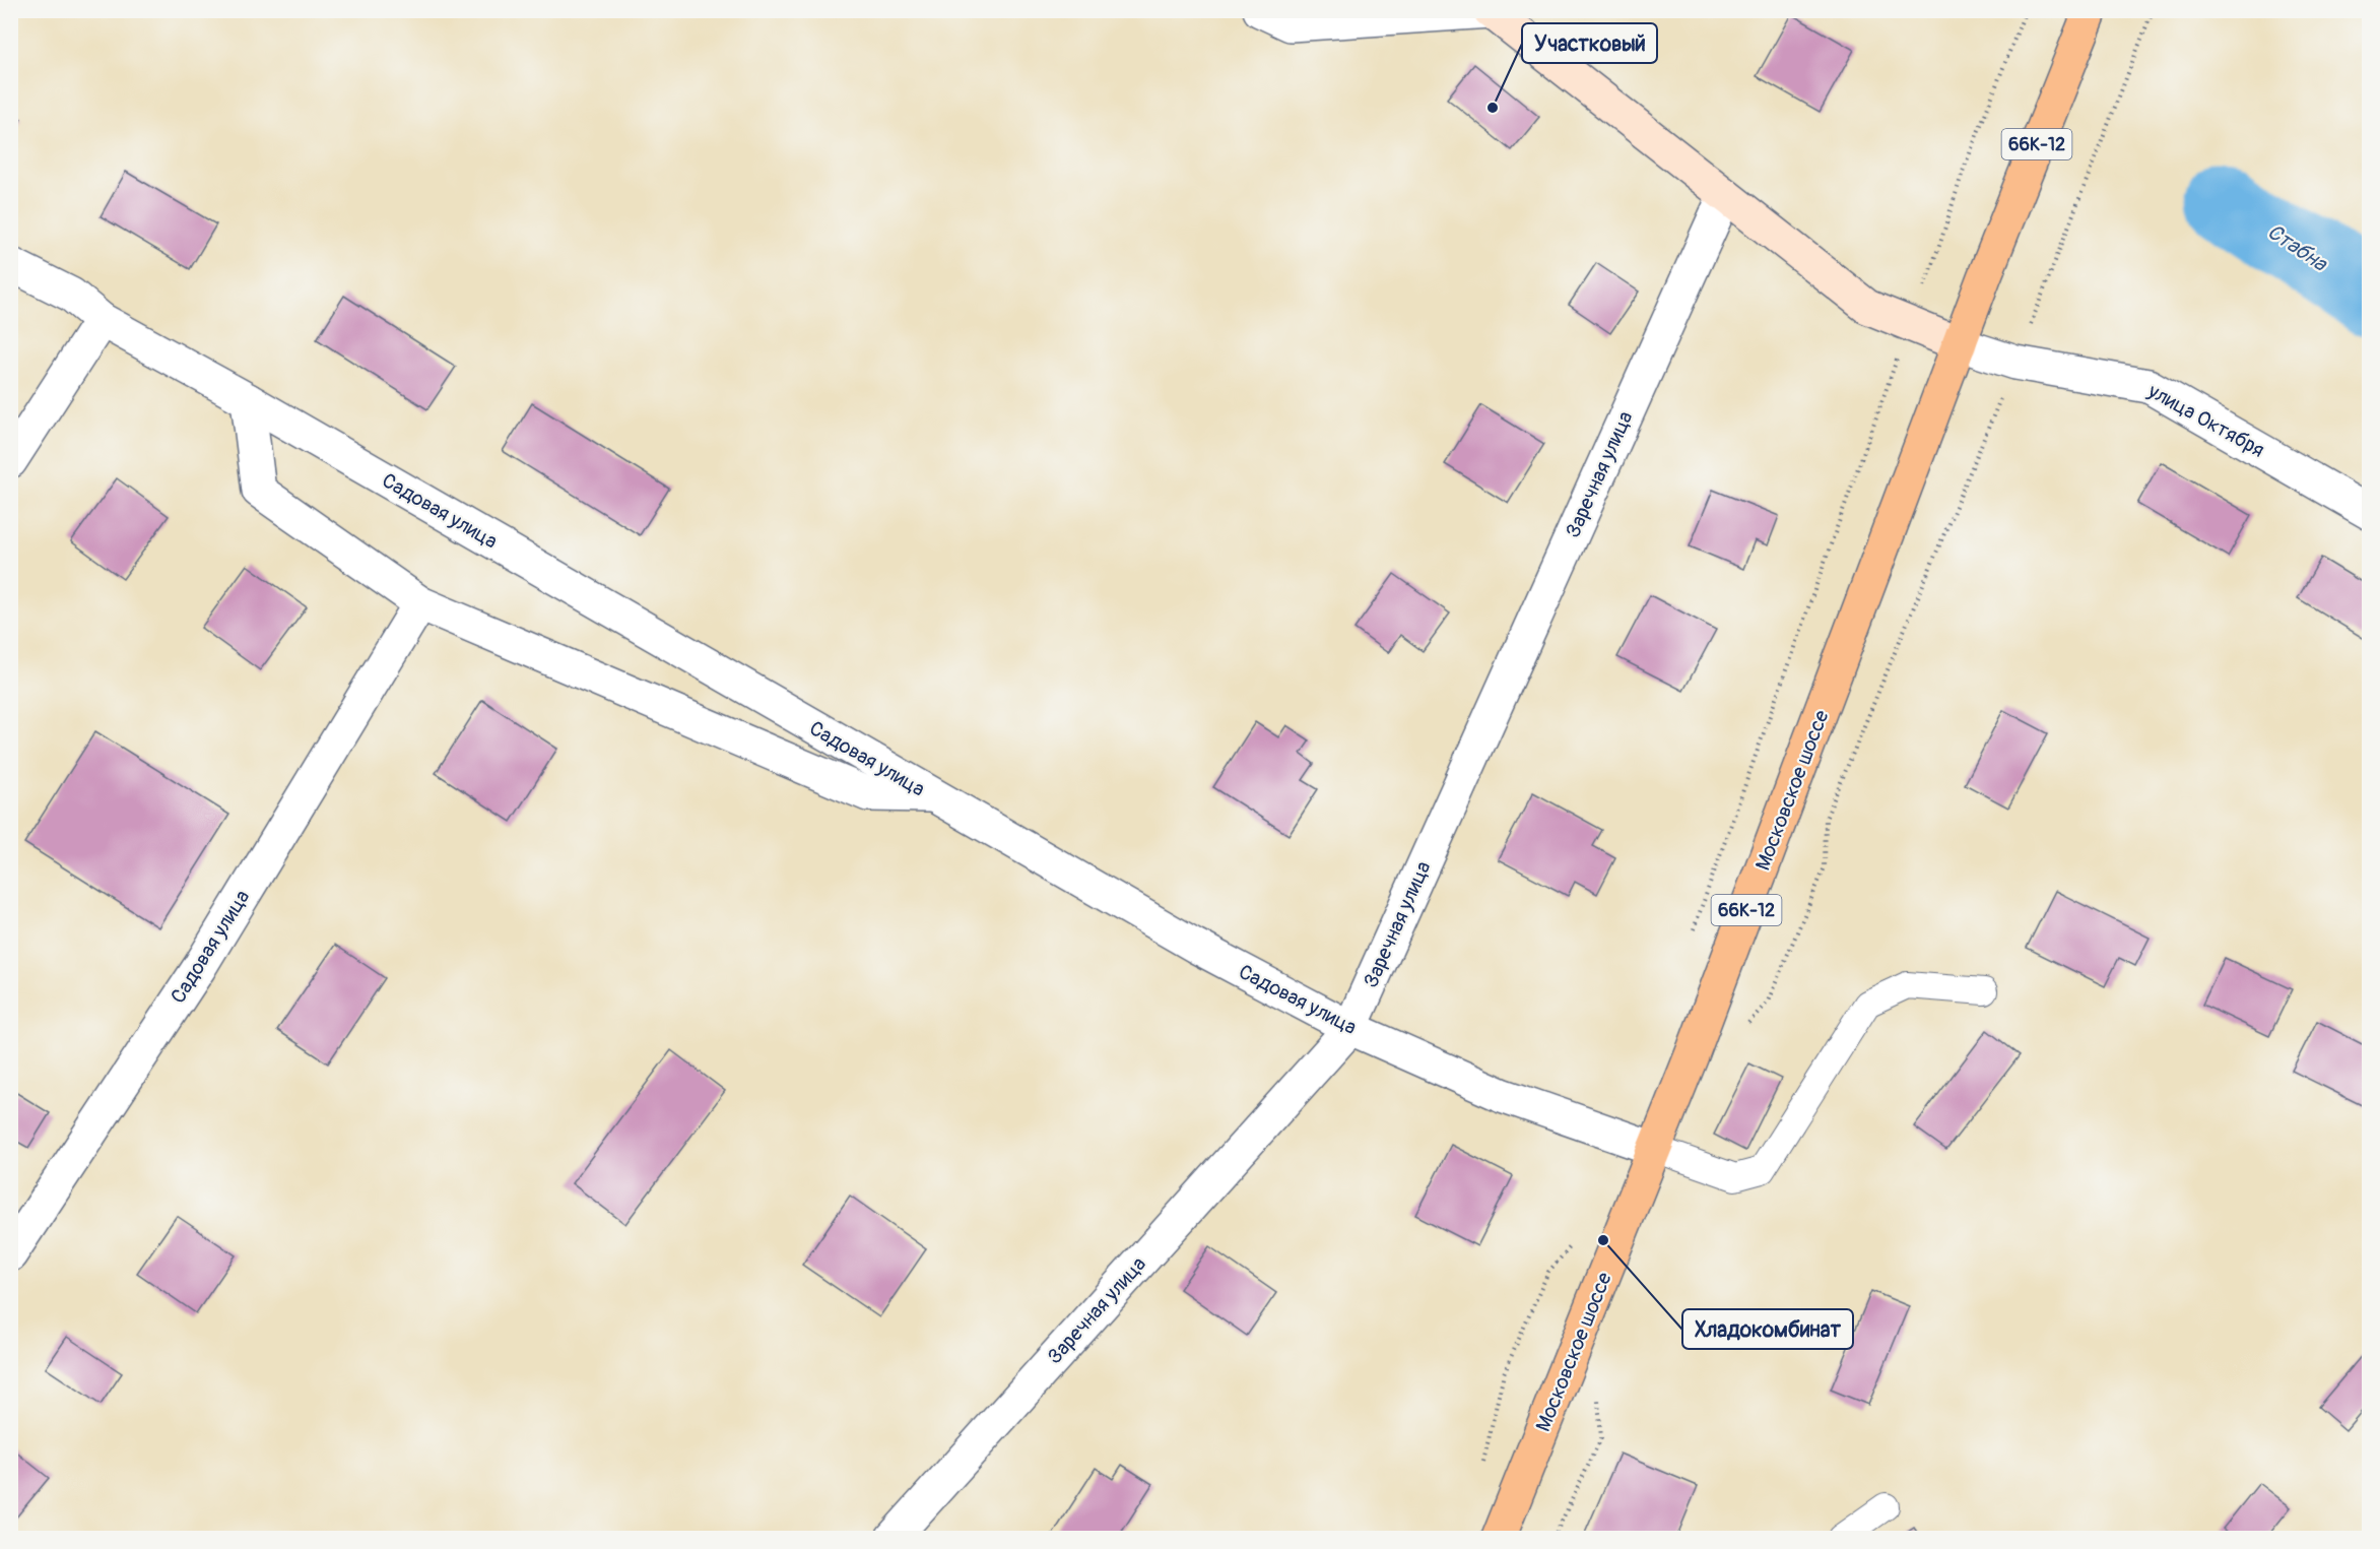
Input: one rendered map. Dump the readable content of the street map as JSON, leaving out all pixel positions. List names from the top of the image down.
{
  "streets": {
    "main road": ["66К-12", "Московское шоссе"],
    "street": ["улица Октября", "Заречная улица", "Садовая улица"]
  },
  "crossings": [
    ["улица Октября", "Московское шоссе"],
    ["Заречная улица", "Садовая улица"],
    ["Садовая улица", "Московское шоссе"]
  ],
  "water": ["Стабна"],
  "places": ["Участковый", "Хладокомбинат"]
}
